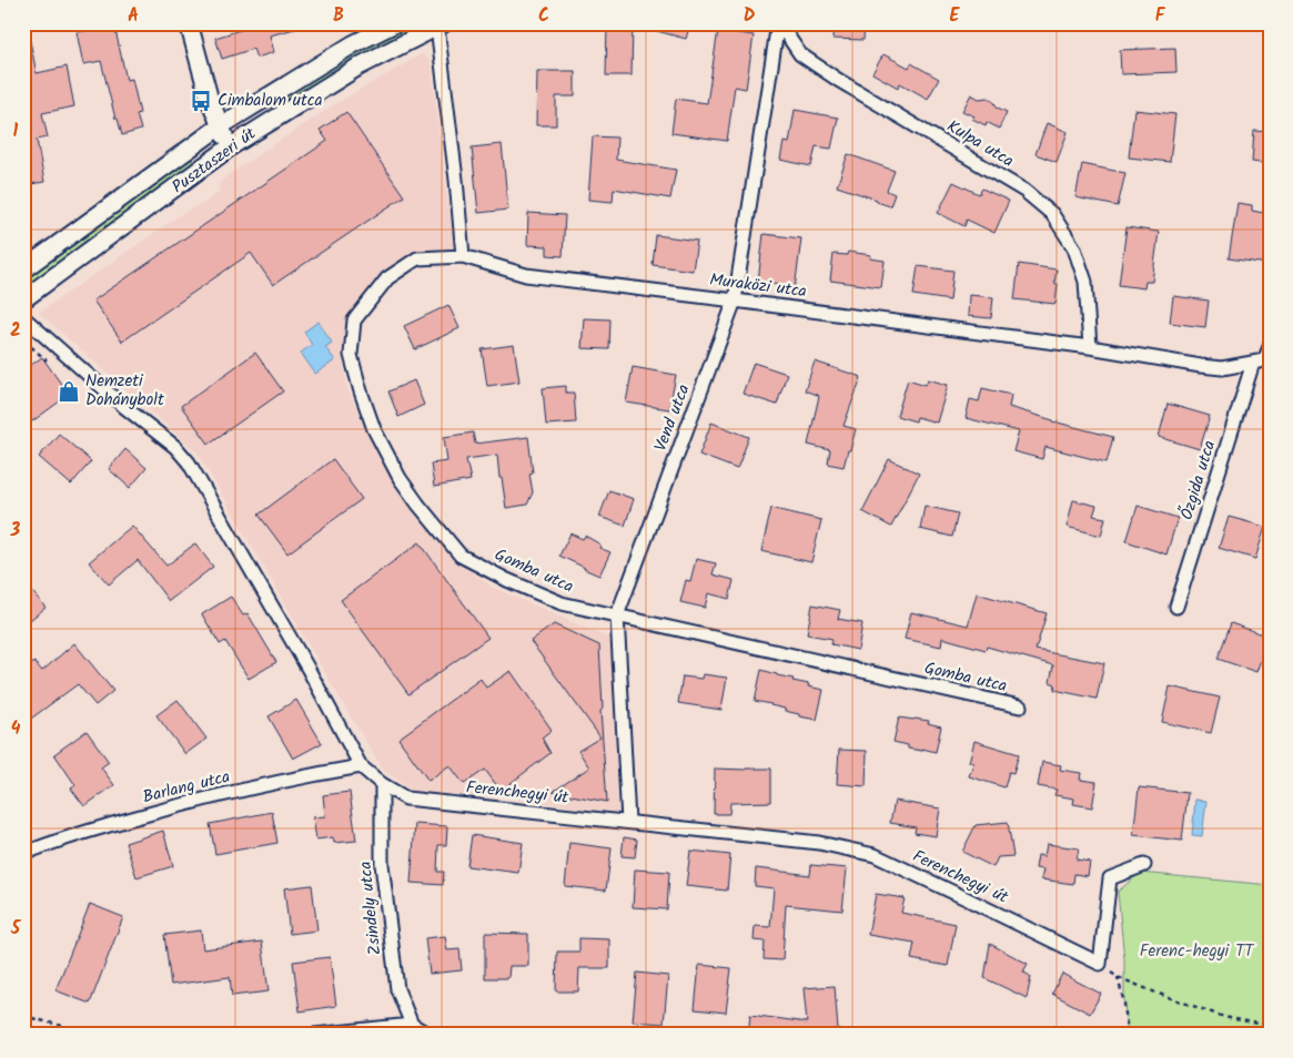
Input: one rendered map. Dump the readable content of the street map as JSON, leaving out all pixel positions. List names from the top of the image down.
{
  "streets": {
    "street": [
      "Kulpa utca",
      "Pusztaszeri út",
      "Muraközi utca",
      "Vend utca",
      "Őzgida utca",
      "Gomba utca",
      "Barlang utca",
      "Ferenchegyi út",
      "Zsindely utca"
    ]
  },
  "crossings": [
    ["Kulpa utca", "Muraközi utca"],
    ["Kulpa utca", "Vend utca"],
    ["Muraközi utca", "Vend utca"],
    ["Muraközi utca", "Őzgida utca"],
    ["Muraközi utca", "Gomba utca"],
    ["Vend utca", "Gomba utca"],
    ["Vend utca", "Ferenchegyi út"],
    ["Barlang utca", "Ferenchegyi út"],
    ["Ferenchegyi út", "Zsindely utca"]
  ],
  "parks": ["Ferenc-hegyi TT"],
  "places": {
    "bus stop": ["Cimbalom utca"],
    "shop": ["Nemzeti Dohánybolt"]
  },
  "grid": {
    "columns": [
      "A",
      "B",
      "C",
      "D",
      "E",
      "F"
    ],
    "rows": [
      "1",
      "2",
      "3",
      "4",
      "5"
    ]
  }
}
